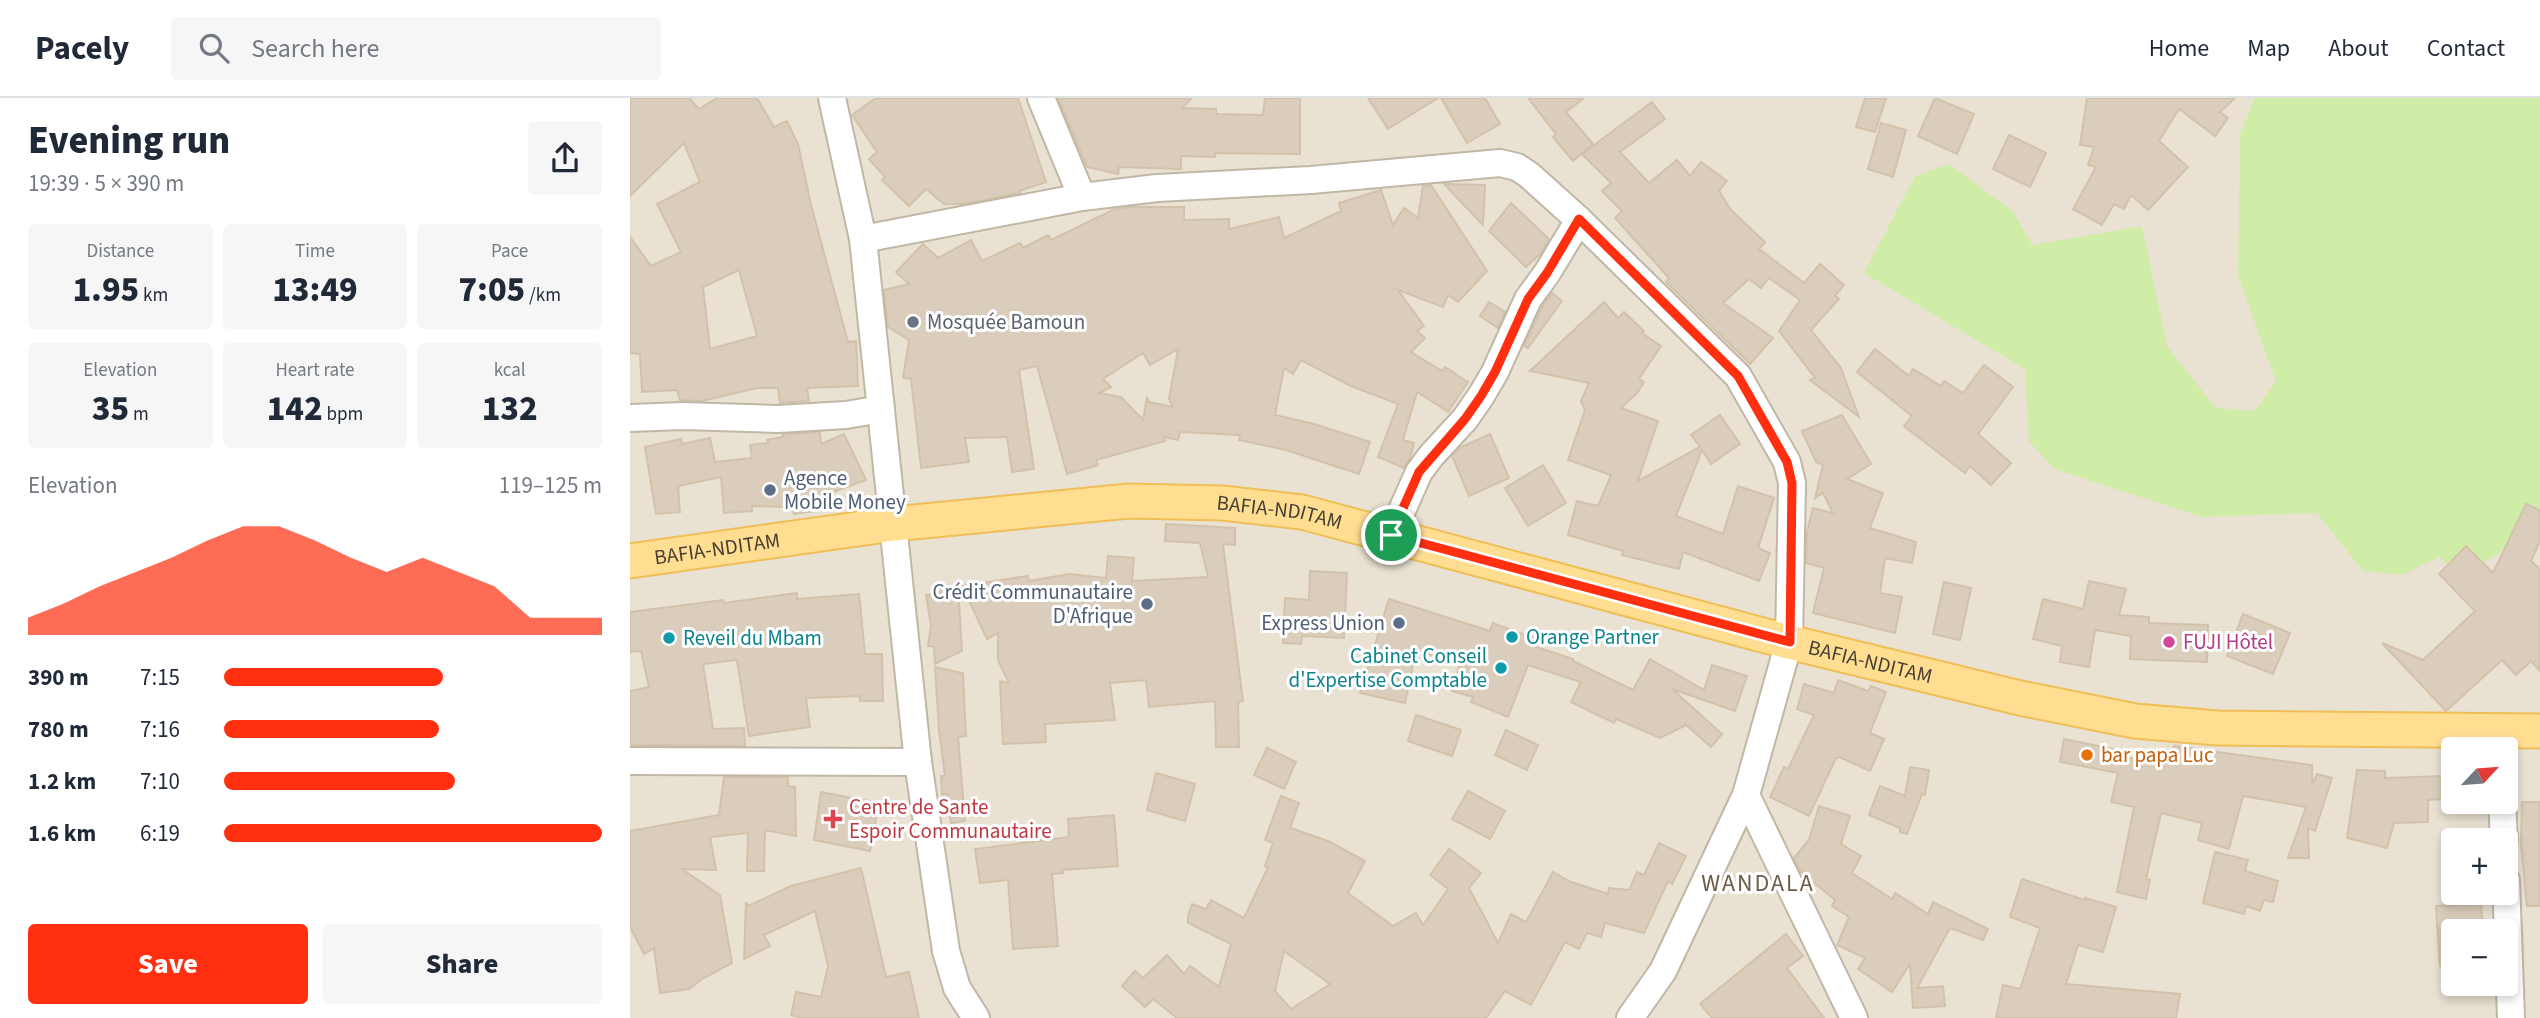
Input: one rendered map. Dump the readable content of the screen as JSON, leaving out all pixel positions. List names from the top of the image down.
{
  "streets": {
    "main road": ["BAFIA-NDITAM"]
  },
  "districts": ["WANDALA"],
  "places": {
    "other": [
      "Mosquée Bamoun",
      "Agence Mobile Money",
      "Crédit Communautaire D'Afrique",
      "Express Union",
      "Orange Partner",
      "Reveil du Mbam",
      "FUJI Hôtel",
      "Cabinet Conseil d'Expertise Comptable",
      "bar papa Luc"
    ],
    "health": ["Centre de Sante Espoir Communautaire"]
  },
  "north": "top right",
  "page": {
    "header": "Pacely",
    "search": "Search here",
    "nav": [
      "Home",
      "Map",
      "About",
      "Contact"
    ],
    "heading": ["Evening run", "19:39 · 5 × 390 m"],
    "stats": [
      ["Distance", "1.95 km"],
      ["Time", "13:49"],
      ["Pace", "7:05 /km"],
      ["Elevation", "35 m"],
      ["Heart rate", "142 bpm"],
      ["kcal", "132"]
    ],
    "chart": ["Elevation", "119–125 m"],
    "list": [
      {
        "name": "390 m",
        "note": "7:15"
      },
      {
        "name": "780 m",
        "note": "7:16"
      },
      {
        "name": "1.2 km",
        "note": "7:10"
      },
      {
        "name": "1.6 km",
        "note": "6:19"
      }
    ],
    "map_buttons": ["+", "−"],
    "buttons": ["Save", "Share"]
  }
}
